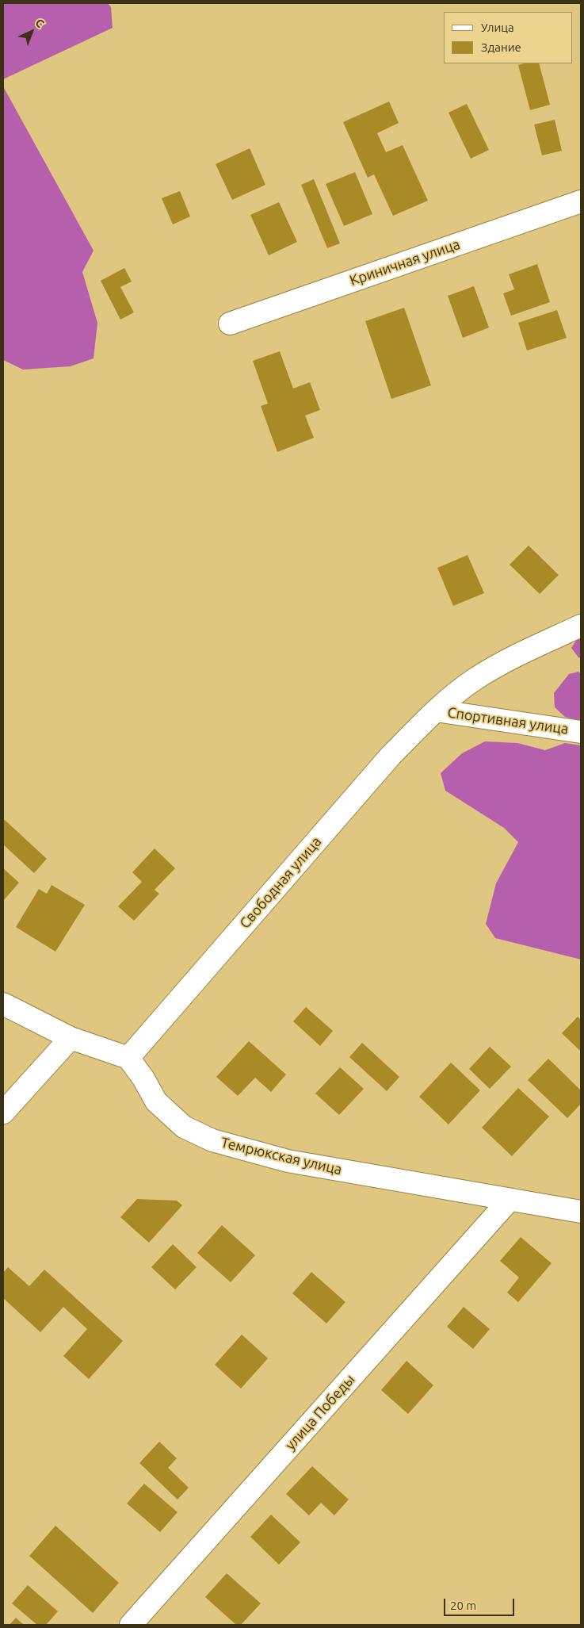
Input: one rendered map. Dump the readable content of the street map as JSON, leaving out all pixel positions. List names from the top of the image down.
{
  "streets": {
    "street": [
      "Криничная улица",
      "Спортивная улица",
      "Свободная улица",
      "Темрюкская улица",
      "улица Победы"
    ]
  },
  "crossings": [
    ["Спортивная улица", "Свободная улица"],
    ["Свободная улица", "Темрюкская улица"],
    ["Темрюкская улица", "улица Победы"]
  ],
  "legend": ["Улица", "Здание"],
  "scale_bar": "20 m",
  "north": "top right"
}
